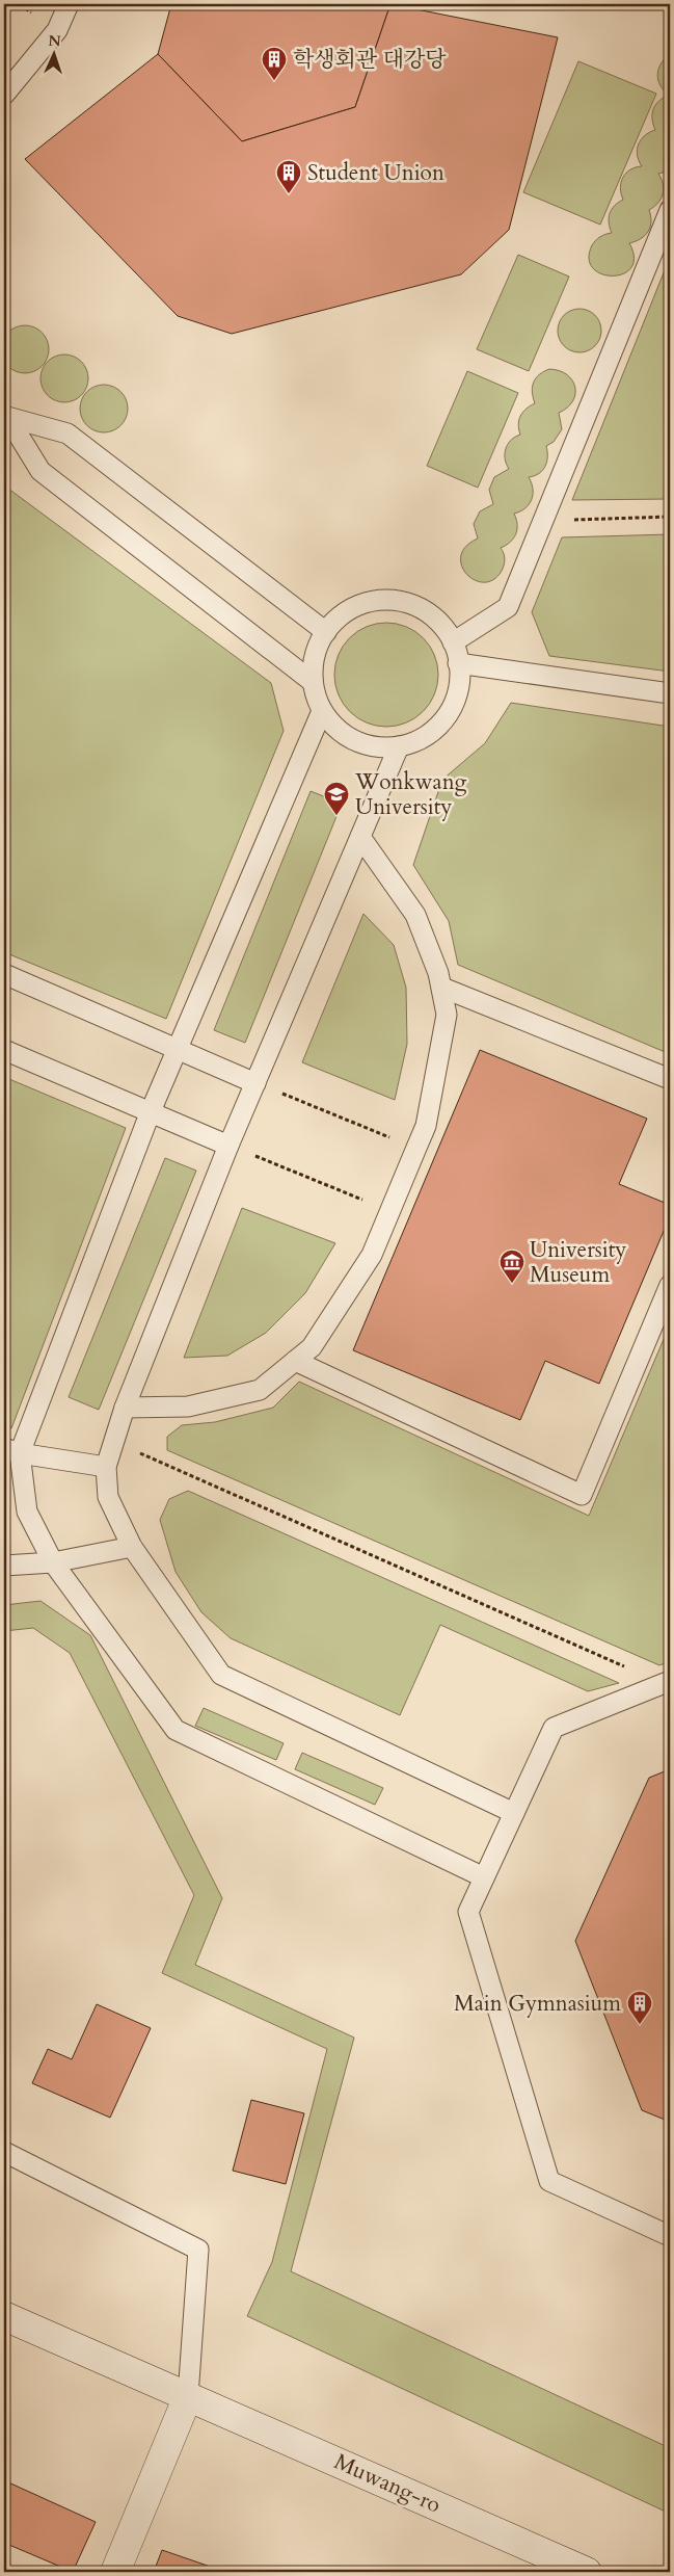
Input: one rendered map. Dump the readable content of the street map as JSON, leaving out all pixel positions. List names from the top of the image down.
{
  "streets": {
    "street": ["Muwang-ro"]
  },
  "places": {
    "building": ["학생회관 대강당", "Student Union", "Main Gymnasium"],
    "school or university": ["Wonkwang University"],
    "museum": ["University Museum"]
  },
  "north": "top"
}
